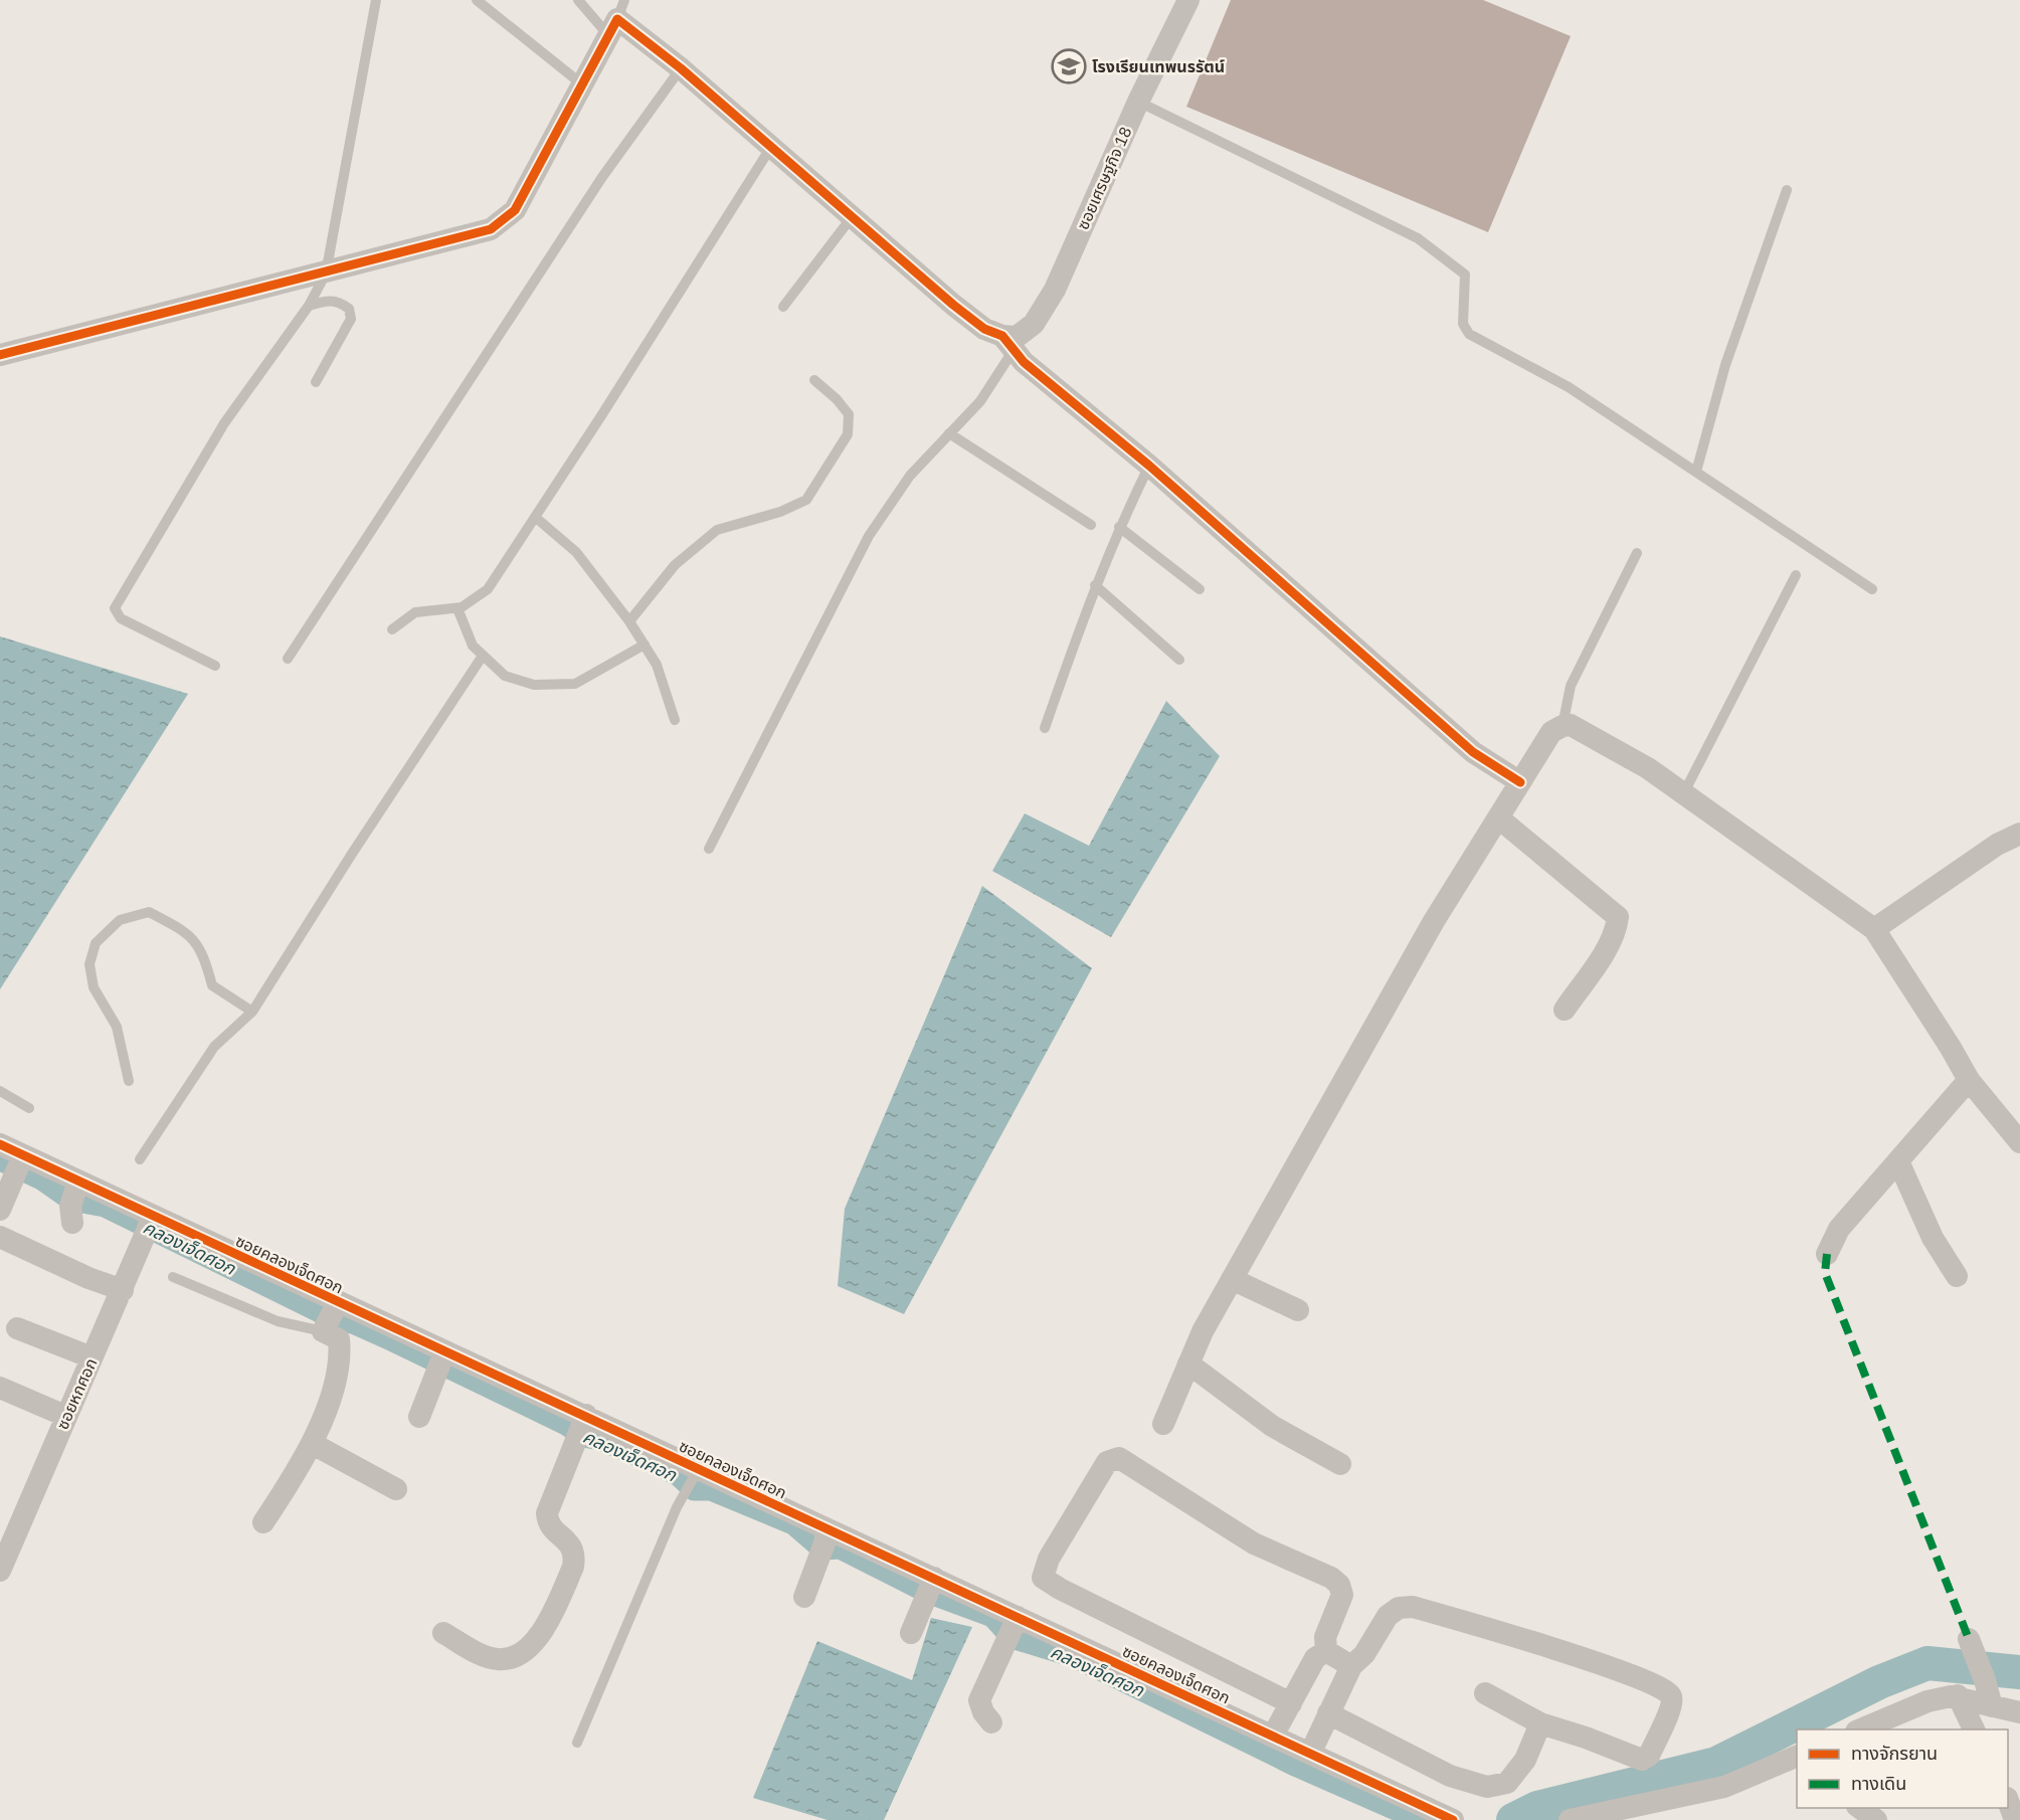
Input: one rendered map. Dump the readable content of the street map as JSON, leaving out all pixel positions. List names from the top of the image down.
{
  "streets": {
    "street": ["ซอยเศรษฐกิจ 18", "ซอยคลองเจ็ดศอก", "ซอยหกศอก"]
  },
  "crossings": [
    ["ซอยคลองเจ็ดศอก", "ซอยหกศอก"]
  ],
  "water": ["คลองเจ็ดศอก"],
  "places": {
    "school or university": ["โรงเรียนเทพนรรัตน์"]
  },
  "legend": ["ทางจักรยาน", "ทางเดิน"]
}
